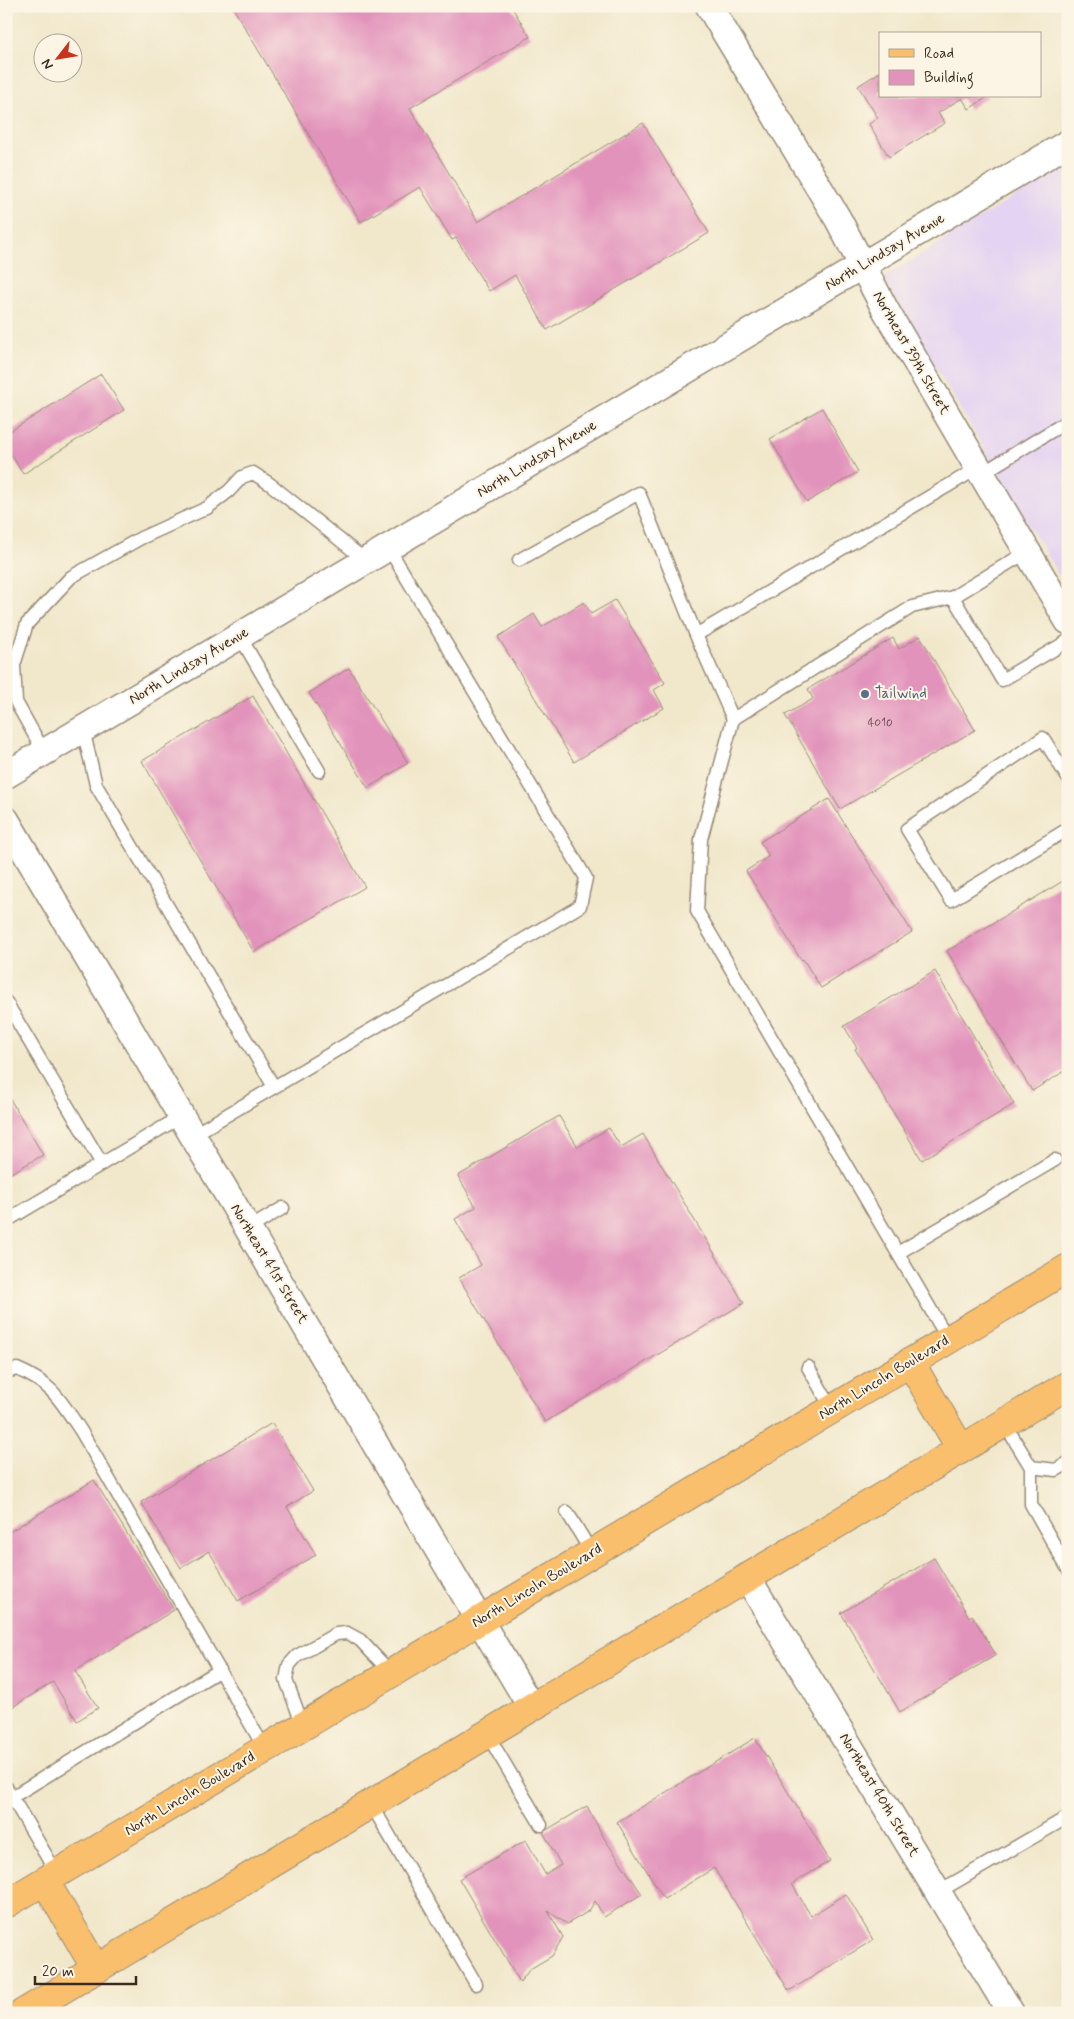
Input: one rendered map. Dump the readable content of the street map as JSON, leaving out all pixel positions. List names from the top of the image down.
{
  "streets": {
    "main road": ["North Lincoln Boulevard"],
    "street": [
      "North Lindsay Avenue",
      "Northeast 39th Street",
      "Northeast 41st Street",
      "Northeast 40th Street"
    ]
  },
  "crossings": [
    ["North Lindsay Avenue", "Northeast 39th Street"],
    ["Northeast 41st Street", "North Lincoln Boulevard"]
  ],
  "places": ["Tailwind"],
  "house_numbers": ["4010"],
  "legend": ["Road", "Building"],
  "scale_bar": "20 m",
  "north": "bottom left"
}
